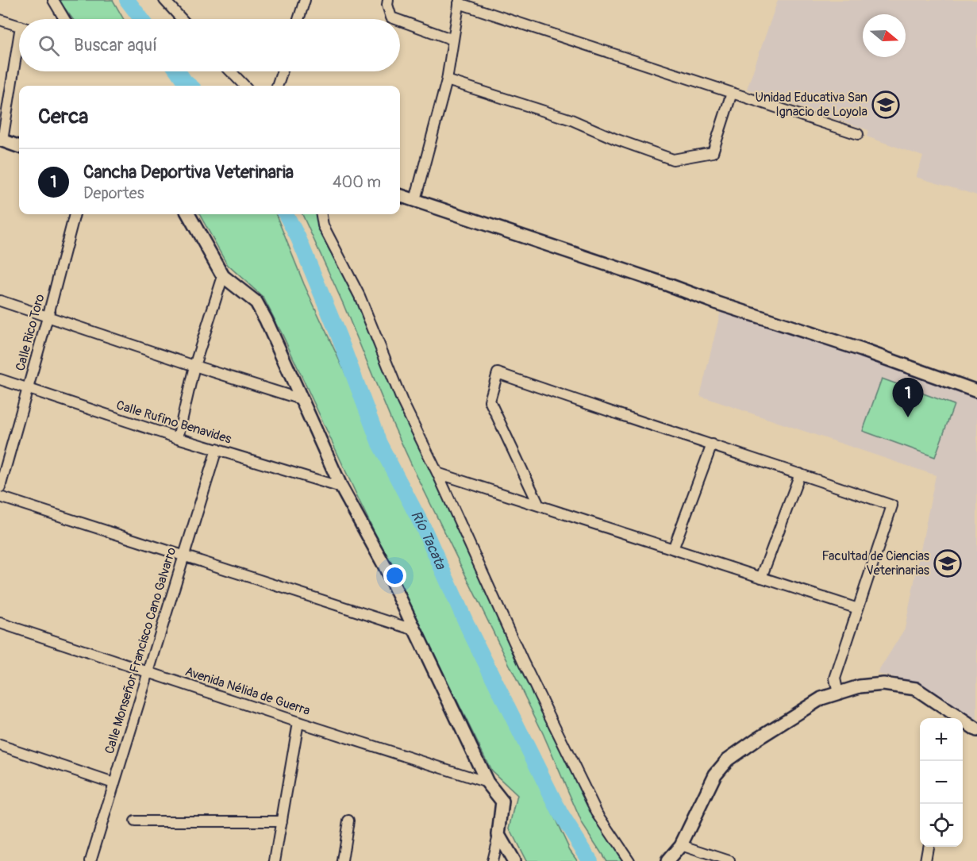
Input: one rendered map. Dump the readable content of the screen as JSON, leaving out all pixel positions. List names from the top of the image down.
{
  "streets": {
    "street": [
      "Calle Rico Toro",
      "Calle Rufino Benavides",
      "Calle Monseñor Francisco Cano Galvarro",
      "Avenida Nélida de Guerra"
    ]
  },
  "crossings": [
    ["Calle Rico Toro", "Calle Rufino Benavides"],
    ["Calle Rufino Benavides", "Calle Monseñor Francisco Cano Galvarro"],
    ["Calle Monseñor Francisco Cano Galvarro", "Avenida Nélida de Guerra"]
  ],
  "water": ["Río Tacata"],
  "places": {
    "school or university": ["Unidad Educativa San Ignacio de Loyola", "Facultad de Ciencias Veterinarias"]
  },
  "north": "right",
  "page": {
    "search": "Buscar aquí",
    "heading": "Cerca",
    "list": [
      {
        "mark": "1",
        "name": "Cancha Deportiva Veterinaria",
        "note": "Deportes",
        "value": "400 m"
      }
    ],
    "pins": "1",
    "map_buttons": ["+", "−"]
  }
}
